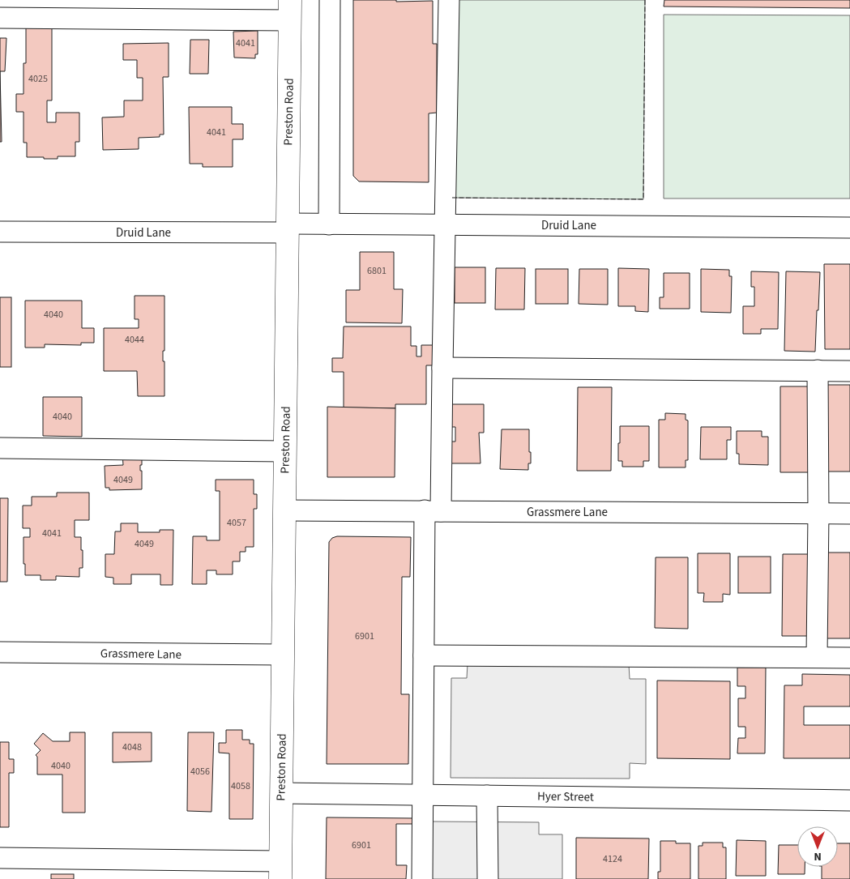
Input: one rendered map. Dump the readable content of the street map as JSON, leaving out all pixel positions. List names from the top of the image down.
{
  "streets": {
    "main road": ["Preston Road"],
    "street": ["Druid Lane", "Grassmere Lane", "Hyer Street"]
  },
  "crossings": [
    ["Preston Road", "Druid Lane"],
    ["Preston Road", "Grassmere Lane"],
    ["Preston Road", "Hyer Street"]
  ],
  "house_numbers": [
    "4041",
    "4025",
    "4041",
    "6801",
    "4040",
    "4044",
    "4040",
    "4049",
    "4057",
    "4041",
    "4049",
    "6901",
    "4048",
    "4040",
    "4056",
    "4058",
    "6901",
    "4124"
  ],
  "north": "bottom"
}
